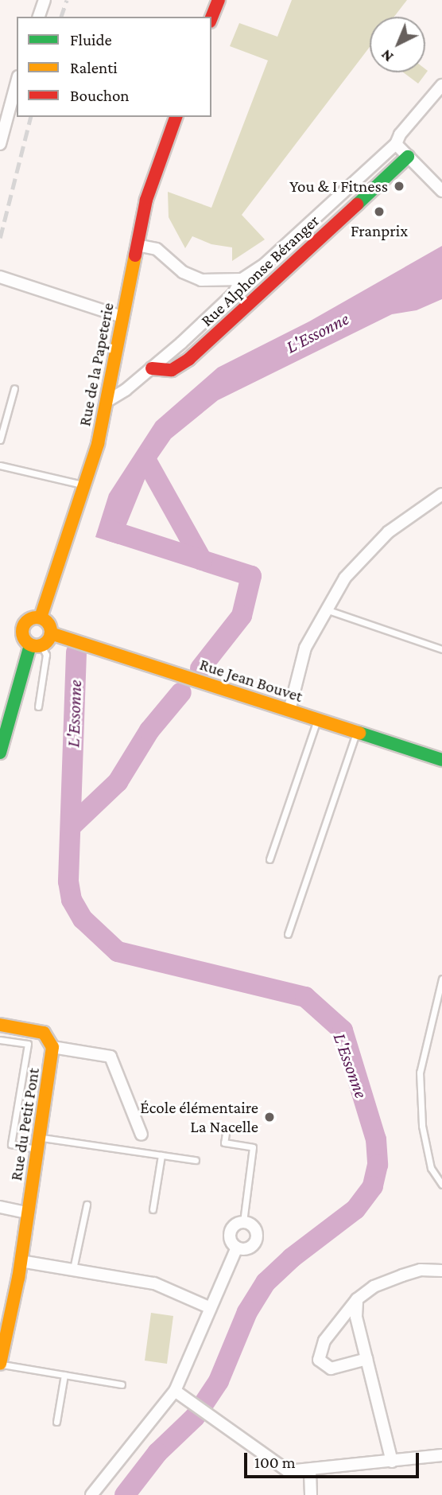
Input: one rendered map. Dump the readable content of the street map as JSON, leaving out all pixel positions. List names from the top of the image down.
{
  "streets": {
    "street": [
      "Rue Alphonse Béranger",
      "Rue de la Papeterie",
      "Rue Jean Bouvet",
      "Rue du Petit Pont"
    ]
  },
  "crossings": [
    ["Rue de la Papeterie", "Rue Jean Bouvet"]
  ],
  "water": ["L'Essonne"],
  "places": ["You & I Fitness", "Franprix", "École élémentaire La Nacelle"],
  "legend": ["Fluide", "Ralenti", "Bouchon"],
  "scale_bar": "100 m",
  "north": "bottom left"
}
